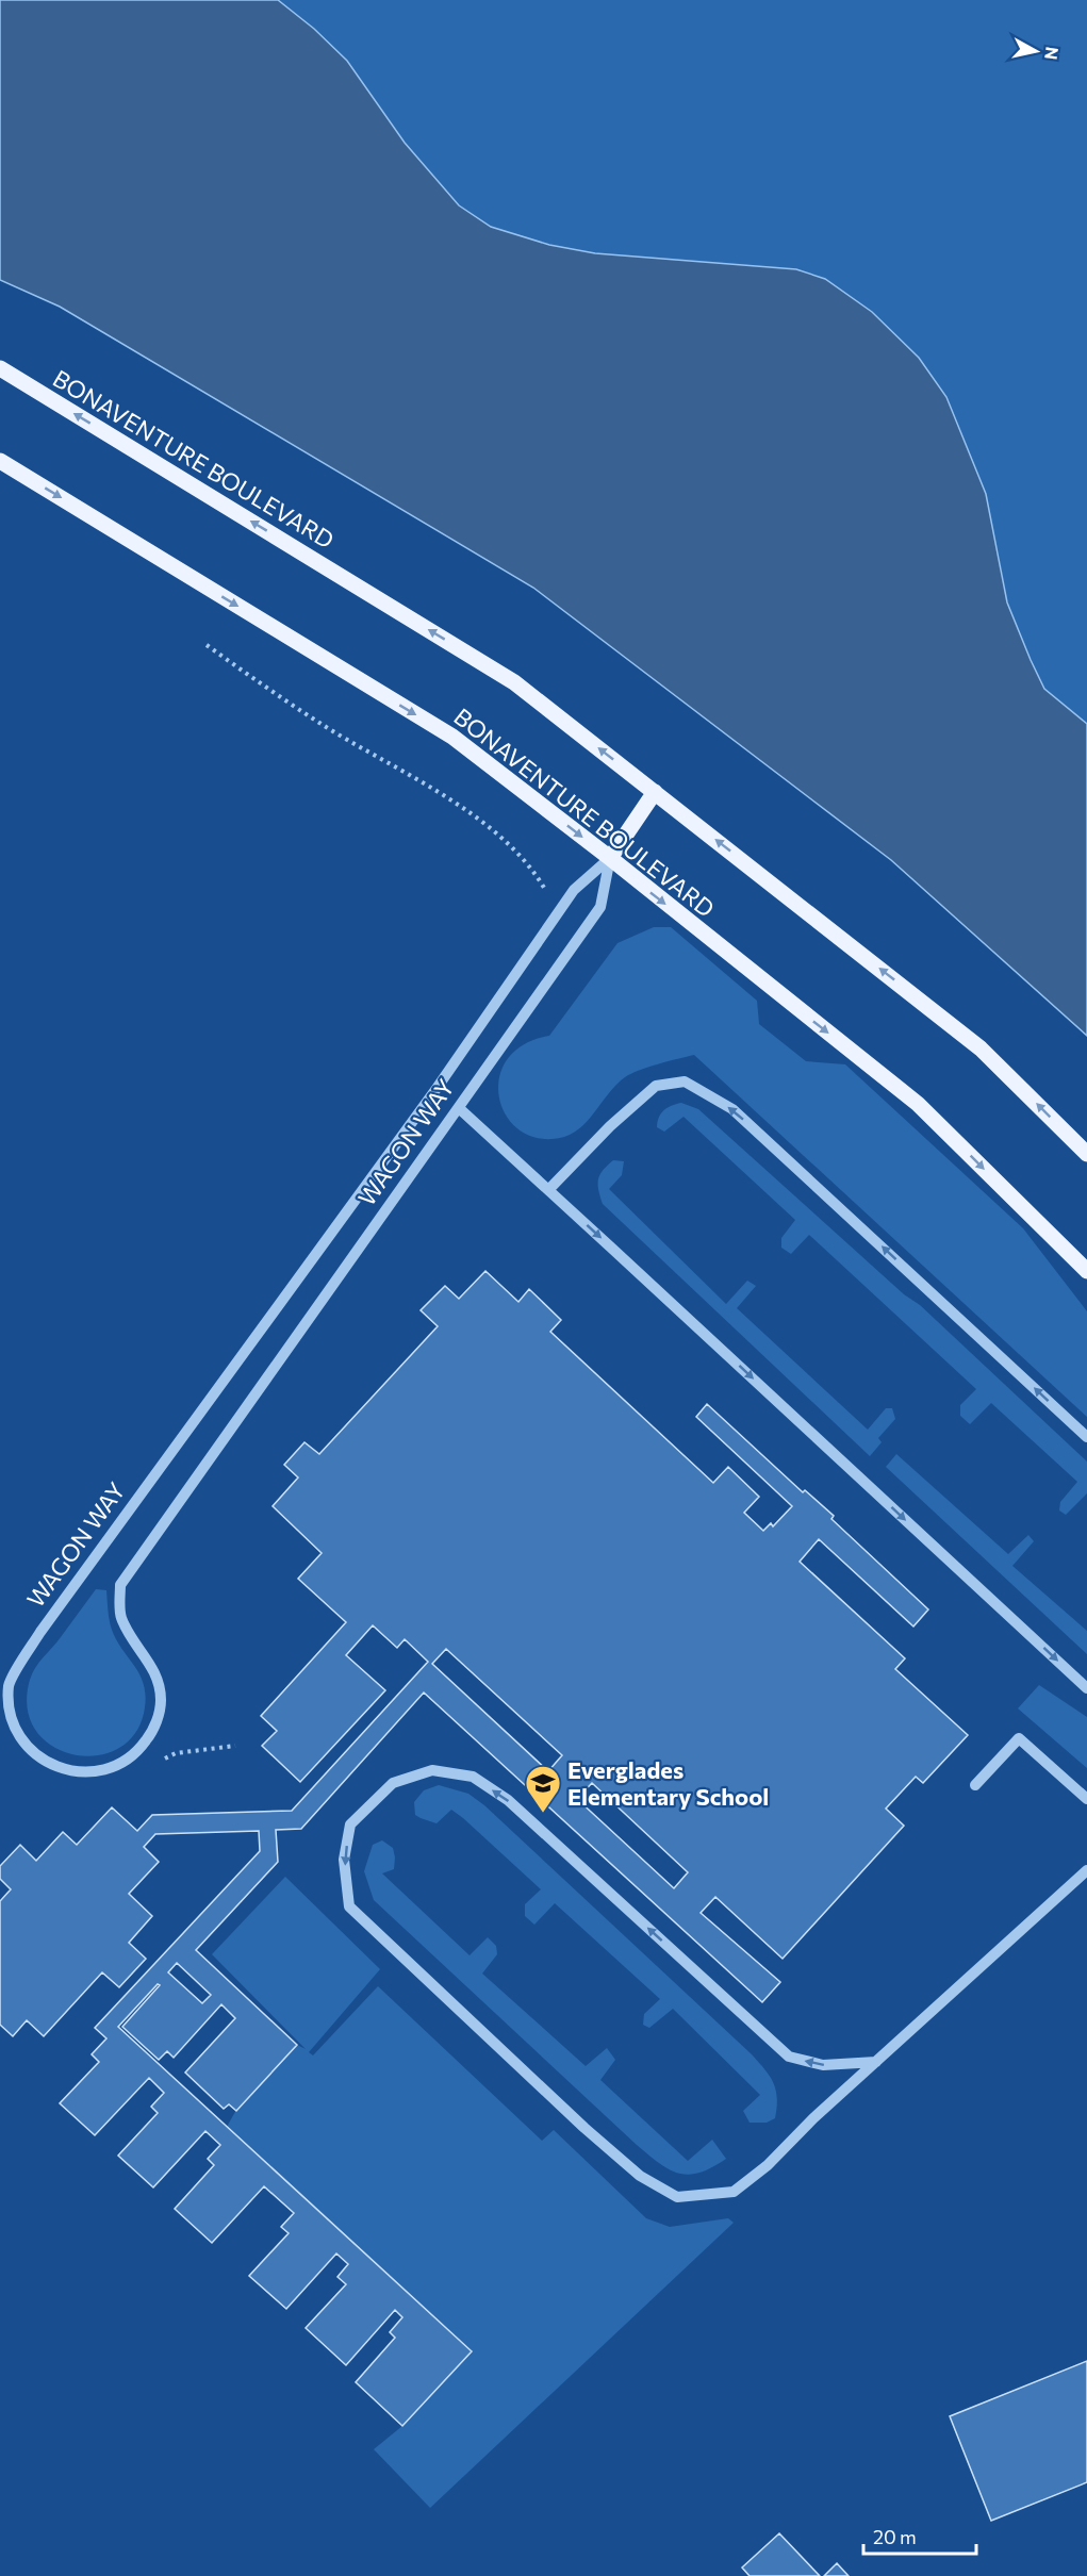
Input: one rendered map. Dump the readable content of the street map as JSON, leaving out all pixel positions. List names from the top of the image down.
{
  "streets": {
    "main road": ["BONAVENTURE BOULEVARD", "WAGON WAY"]
  },
  "crossings": [
    ["BONAVENTURE BOULEVARD", "WAGON WAY"]
  ],
  "places": {
    "school or university": ["Everglades Elementary School"]
  },
  "scale_bar": "20 m",
  "north": "right"
}
